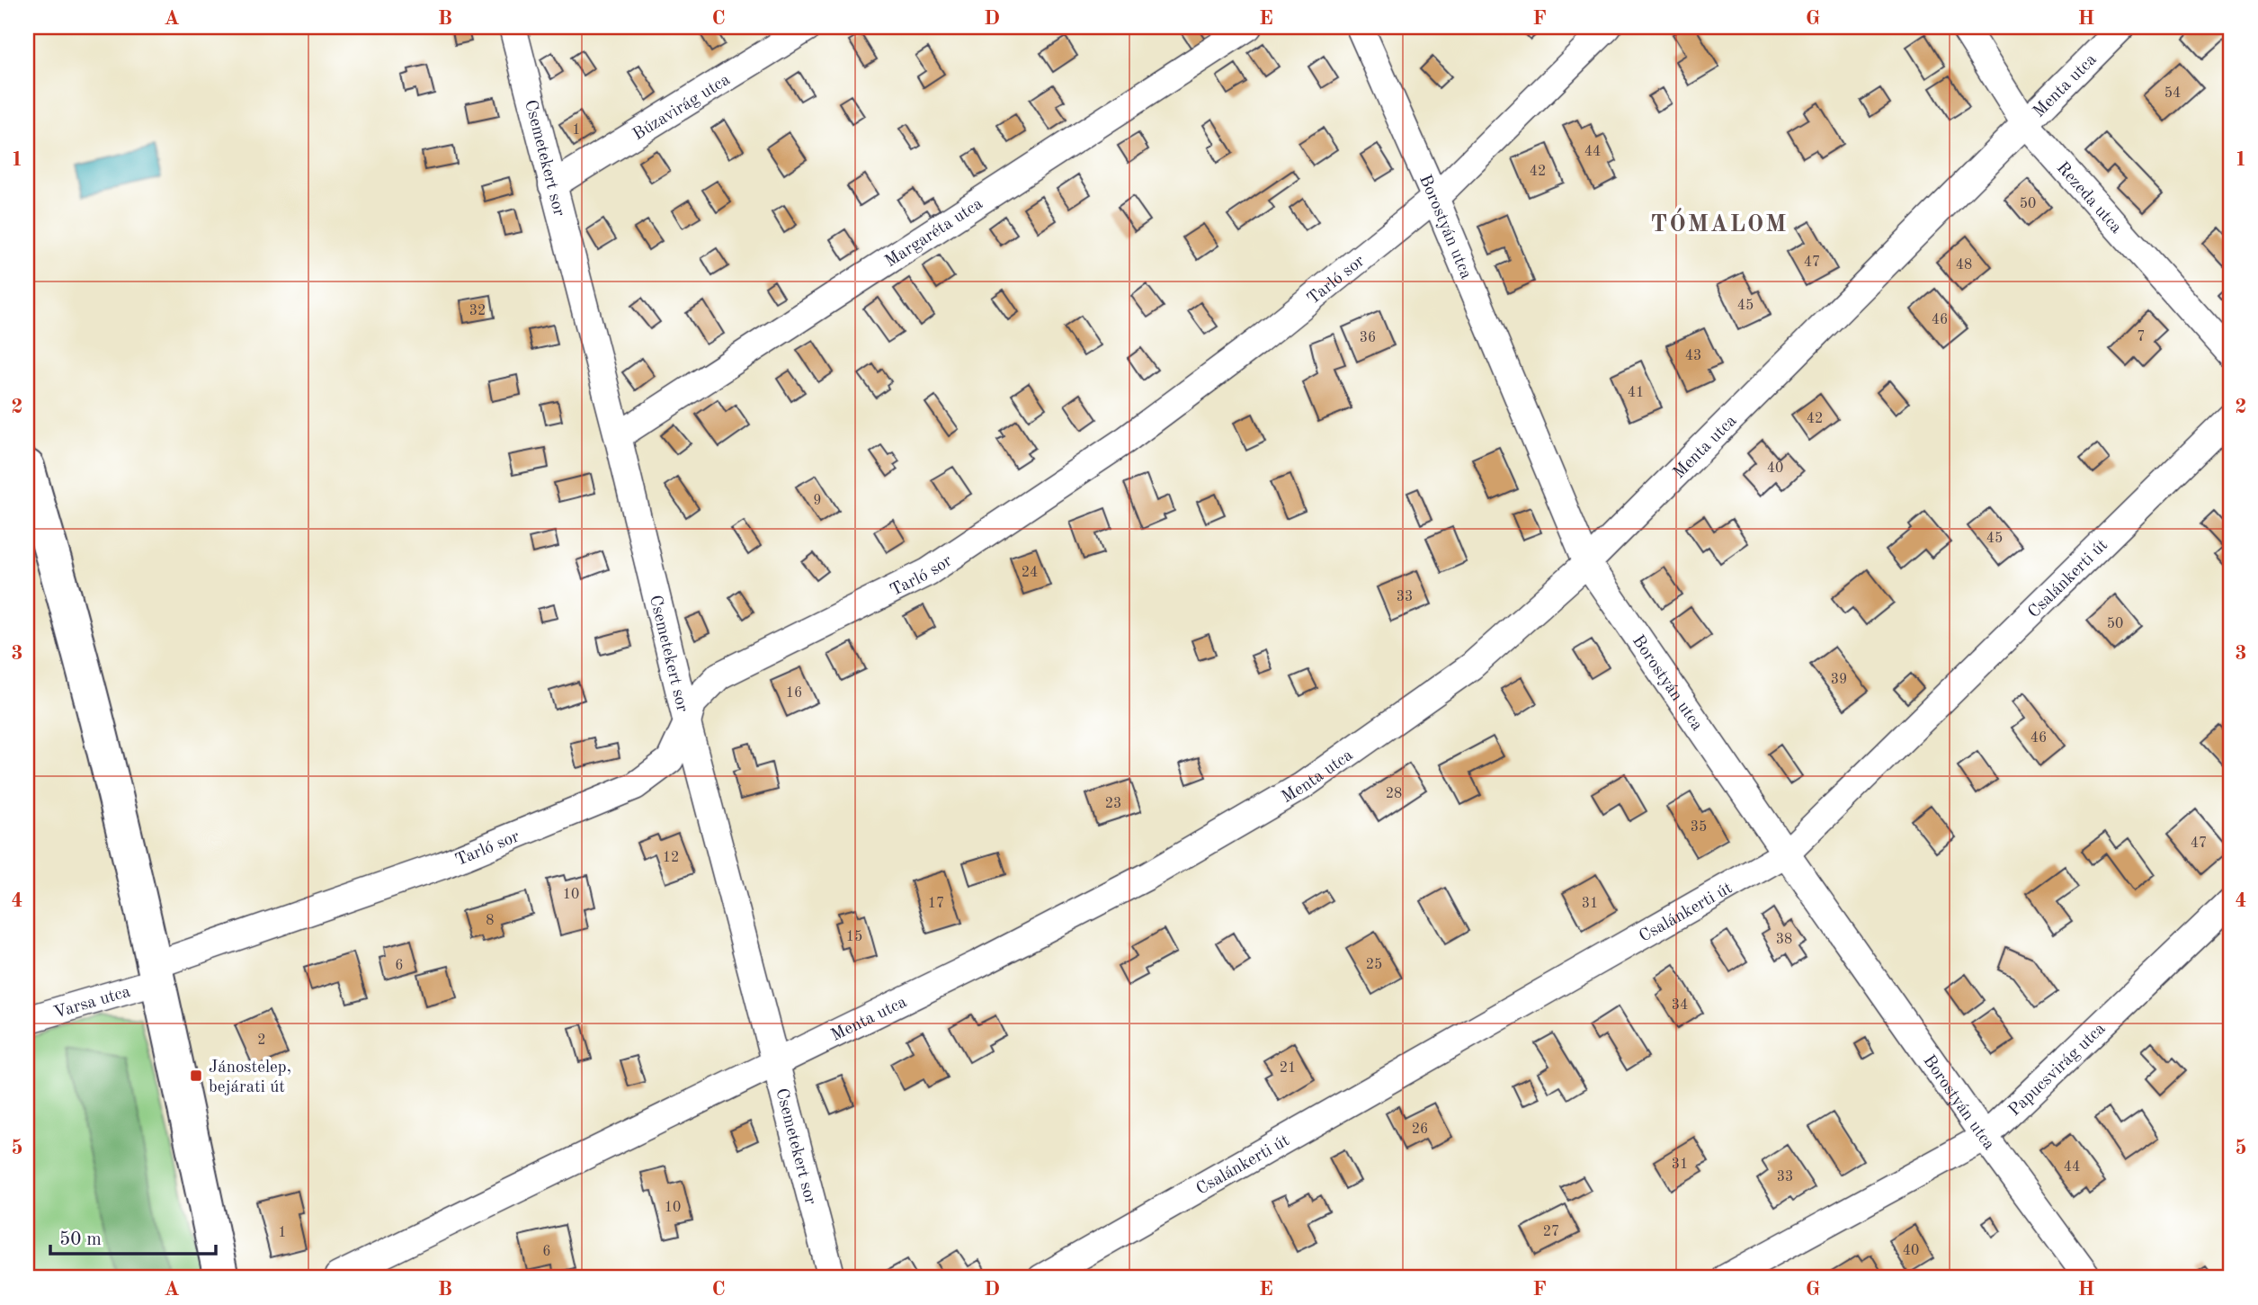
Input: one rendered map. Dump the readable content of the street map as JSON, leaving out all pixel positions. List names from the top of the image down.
{
  "streets": {
    "street": [
      "Menta utca",
      "Búzavirág utca",
      "Csemetekert sor",
      "Rezeda utca",
      "Borostyán utca",
      "Margaréta utca",
      "Tarló sor",
      "Csalánkerti út",
      "Varsa utca",
      "Papucsvirág utca"
    ]
  },
  "crossings": [
    ["Menta utca", "Csemetekert sor"],
    ["Menta utca", "Rezeda utca"],
    ["Menta utca", "Borostyán utca"],
    ["Búzavirág utca", "Csemetekert sor"],
    ["Csemetekert sor", "Margaréta utca"],
    ["Csemetekert sor", "Tarló sor"],
    ["Borostyán utca", "Tarló sor"],
    ["Borostyán utca", "Csalánkerti út"],
    ["Borostyán utca", "Papucsvirág utca"],
    ["Tarló sor", "Varsa utca"]
  ],
  "districts": ["TÓMALOM"],
  "places": {
    "transit": ["Jánostelep, bejárati út"]
  },
  "house_numbers": [
    "54",
    "1",
    "44",
    "42",
    "50",
    "47",
    "48",
    "45",
    "32",
    "46",
    "7",
    "36",
    "43",
    "41",
    "42",
    "40",
    "9",
    "45",
    "24",
    "33",
    "50",
    "39",
    "16",
    "46",
    "28",
    "23",
    "35",
    "47",
    "12",
    "10",
    "17",
    "31",
    "8",
    "15",
    "38",
    "25",
    "6",
    "34",
    "2",
    "21",
    "26",
    "31",
    "44",
    "33",
    "10",
    "27",
    "1",
    "40",
    "6"
  ],
  "scale_bar": "50 m",
  "grid": {
    "columns": [
      "A",
      "B",
      "C",
      "D",
      "E",
      "F",
      "G",
      "H"
    ],
    "rows": [
      "1",
      "2",
      "3",
      "4",
      "5"
    ]
  }
}
